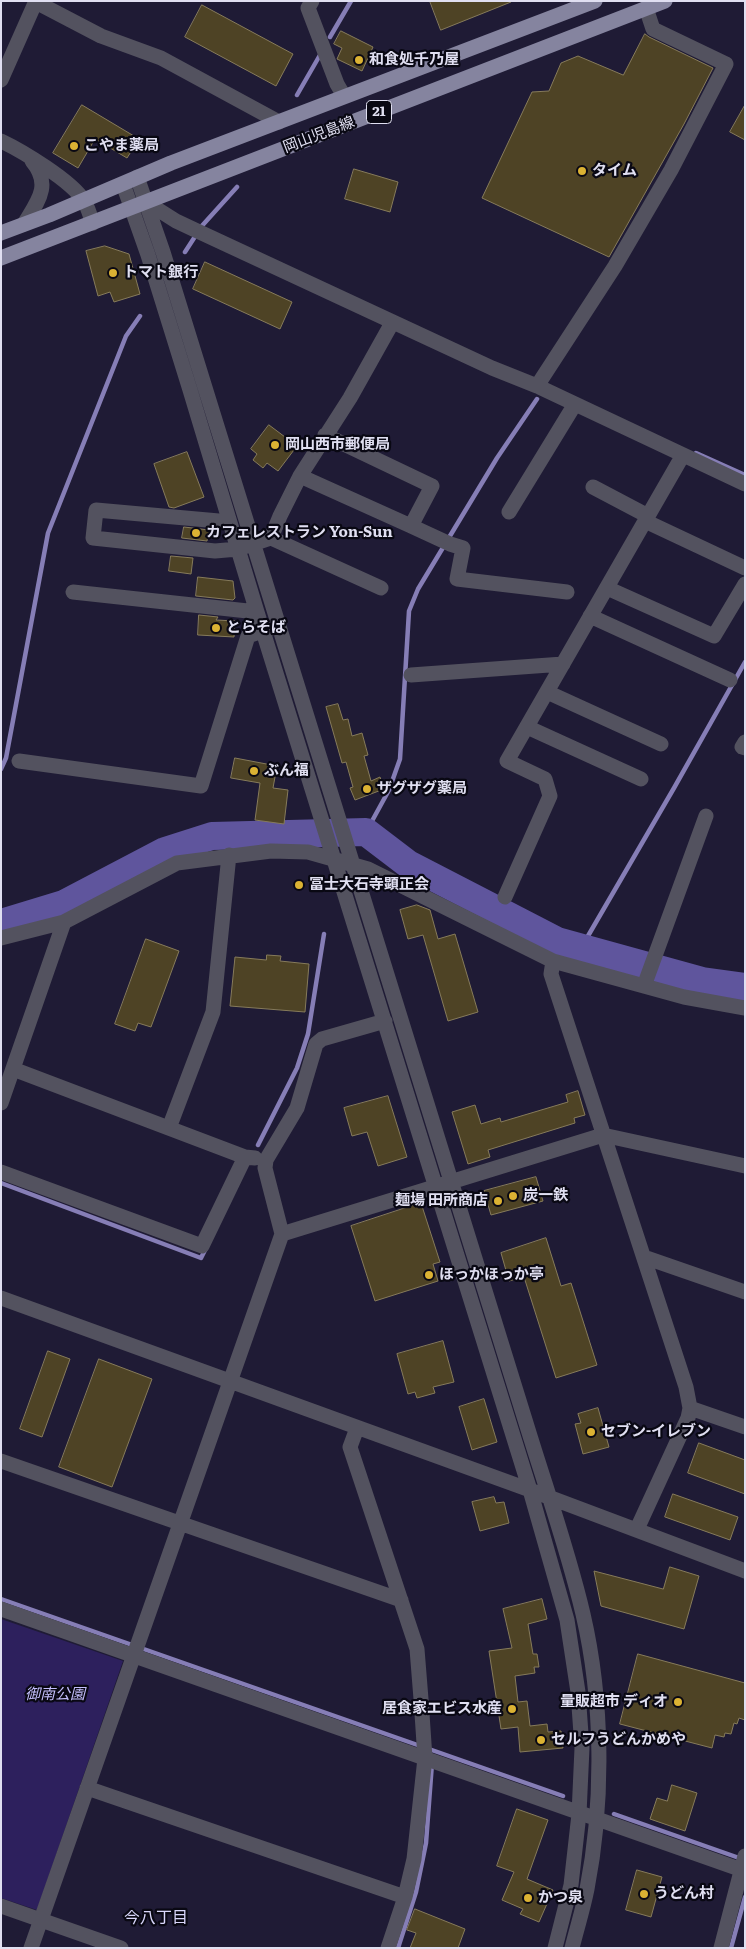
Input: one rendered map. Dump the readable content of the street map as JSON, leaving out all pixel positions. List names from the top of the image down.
{
  "streets": {
    "main road": ["21", "岡山児島線"]
  },
  "districts": ["今八丁目"],
  "parks": ["御南公園"],
  "places": [
    "和食処千乃屋",
    "こやま薬局",
    "タイム",
    "トマト銀行",
    "岡山西市郵便局",
    "カフェレストラン Yon-Sun",
    "とらそば",
    "ぶん福",
    "ザグザグ薬局",
    "冨士大石寺顕正会",
    "炭一鉄",
    "麺場 田所商店",
    "ほっかほっか亭",
    "セブン-イレブン",
    "量販超市 ディオ",
    "居食家エビス水産",
    "セルフうどんかめや",
    "うどん村",
    "かつ泉"
  ]
}
